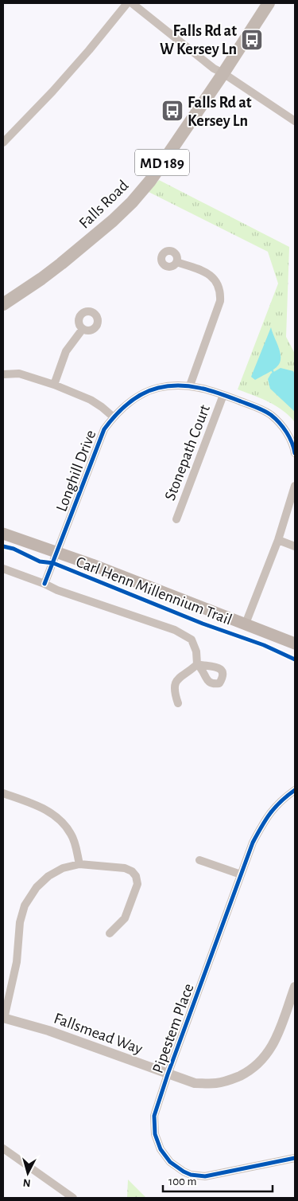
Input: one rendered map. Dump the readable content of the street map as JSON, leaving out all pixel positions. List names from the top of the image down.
{
  "streets": {
    "main road": ["MD 189", "Falls Road"],
    "street": [
      "Stonepath Court",
      "Longhill Drive",
      "Pipestem Place",
      "Fallsmead Way"
    ],
    "cycle path": ["Carl Henn Millennium Trail"]
  },
  "crossings": [
    ["Stonepath Court", "Longhill Drive"],
    ["Pipestem Place", "Fallsmead Way"]
  ],
  "places": {
    "bus stop": ["Falls Rd at W Kersey Ln", "Falls Rd at Kersey Ln"]
  },
  "scale_bar": "100 m",
  "north": "bottom"
}
